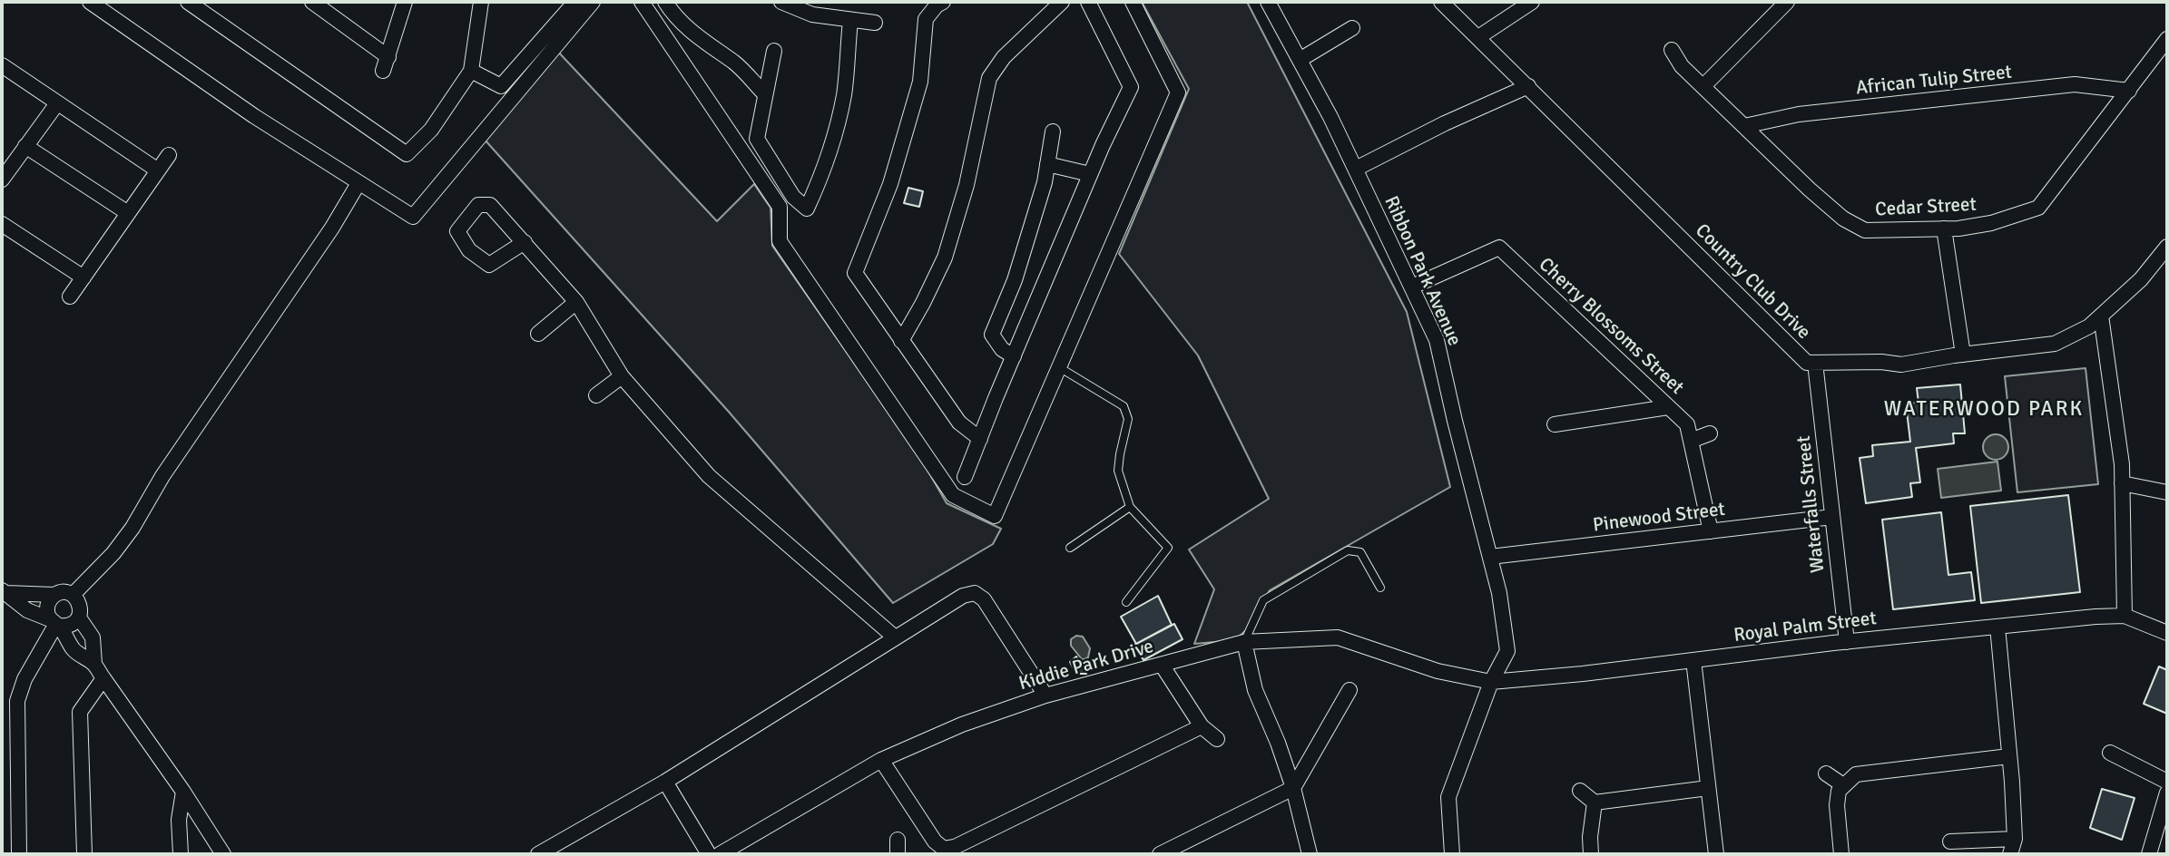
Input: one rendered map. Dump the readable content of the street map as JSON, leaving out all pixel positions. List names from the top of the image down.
{
  "streets": {
    "street": [
      "African Tulip Street",
      "Cedar Street",
      "Ribbon Park Avenue",
      "Country Club Drive",
      "Cherry Blossoms Street",
      "Waterfalls Street",
      "Pinewood Street",
      "Royal Palm Street",
      "Kiddie Park Drive"
    ]
  },
  "crossings": [
    ["African Tulip Street", "Cedar Street"],
    ["Ribbon Park Avenue", "Cherry Blossoms Street"],
    ["Ribbon Park Avenue", "Pinewood Street"],
    ["Ribbon Park Avenue", "Royal Palm Street"],
    ["Ribbon Park Avenue", "Kiddie Park Drive"],
    ["Country Club Drive", "Waterfalls Street"],
    ["Cherry Blossoms Street", "Pinewood Street"],
    ["Waterfalls Street", "Pinewood Street"],
    ["Waterfalls Street", "Royal Palm Street"],
    ["Royal Palm Street", "Kiddie Park Drive"]
  ],
  "districts": ["WATERWOOD PARK"]
}
